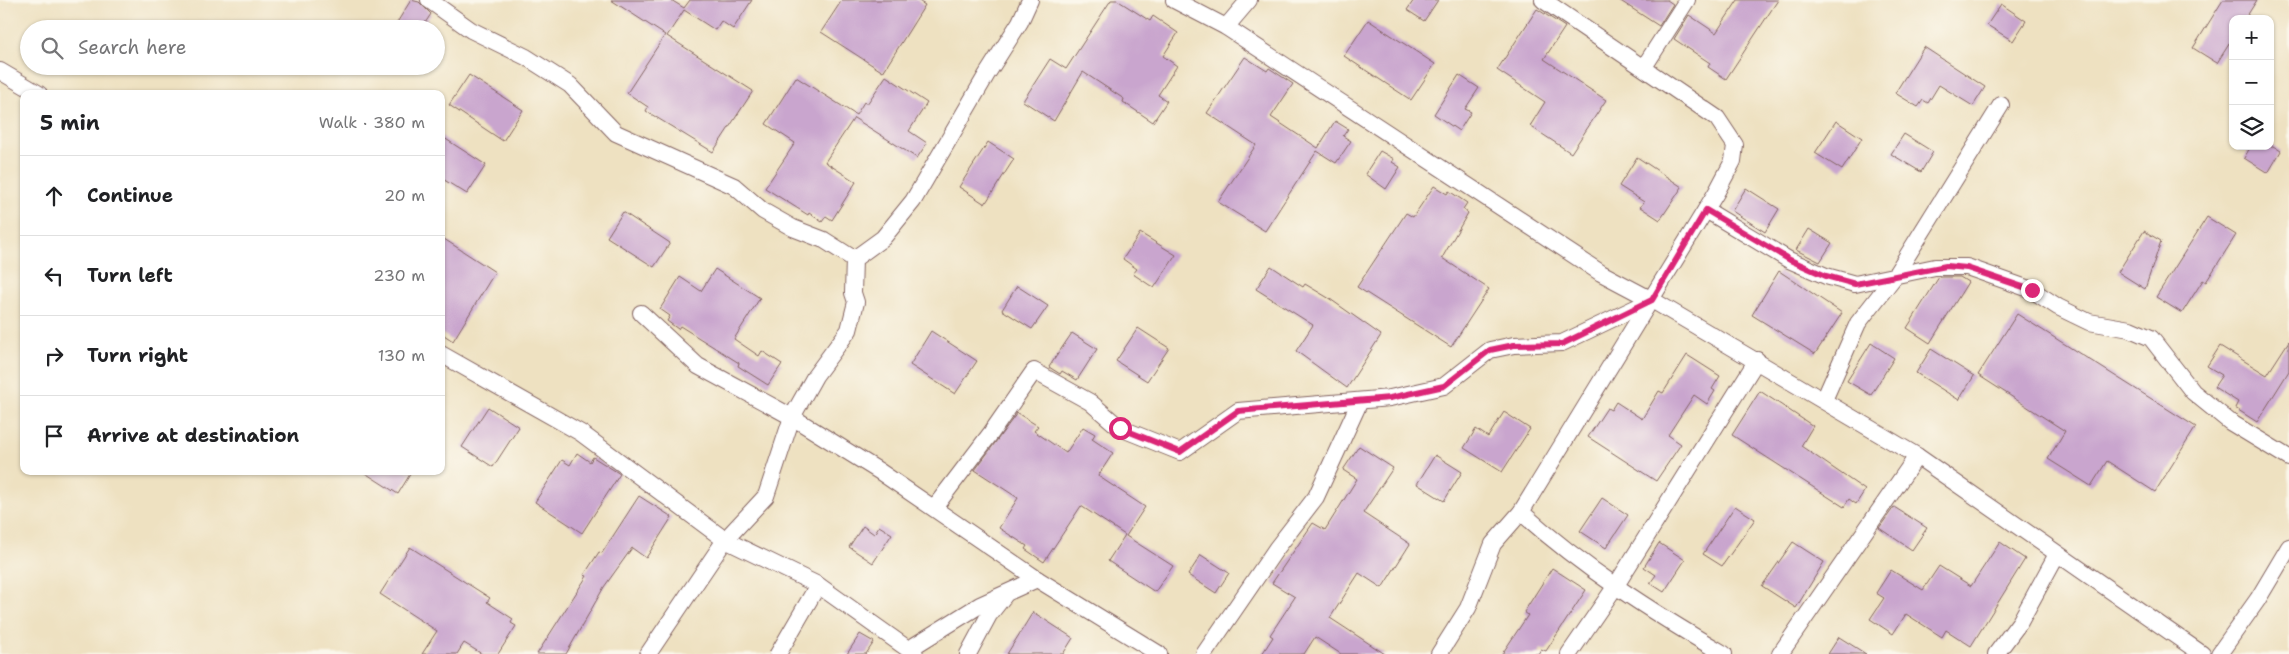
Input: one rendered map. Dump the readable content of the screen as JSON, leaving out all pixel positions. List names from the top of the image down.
{
  "page": {
    "map_buttons": ["+", "−"],
    "search": "Search here",
    "heading": ["5 min", "Walk · 380 m"],
    "list": [
      ["Continue", "20 m"],
      ["Turn left", "230 m"],
      ["Turn right", "130 m"],
      "Arrive at destination"
    ]
  }
}
